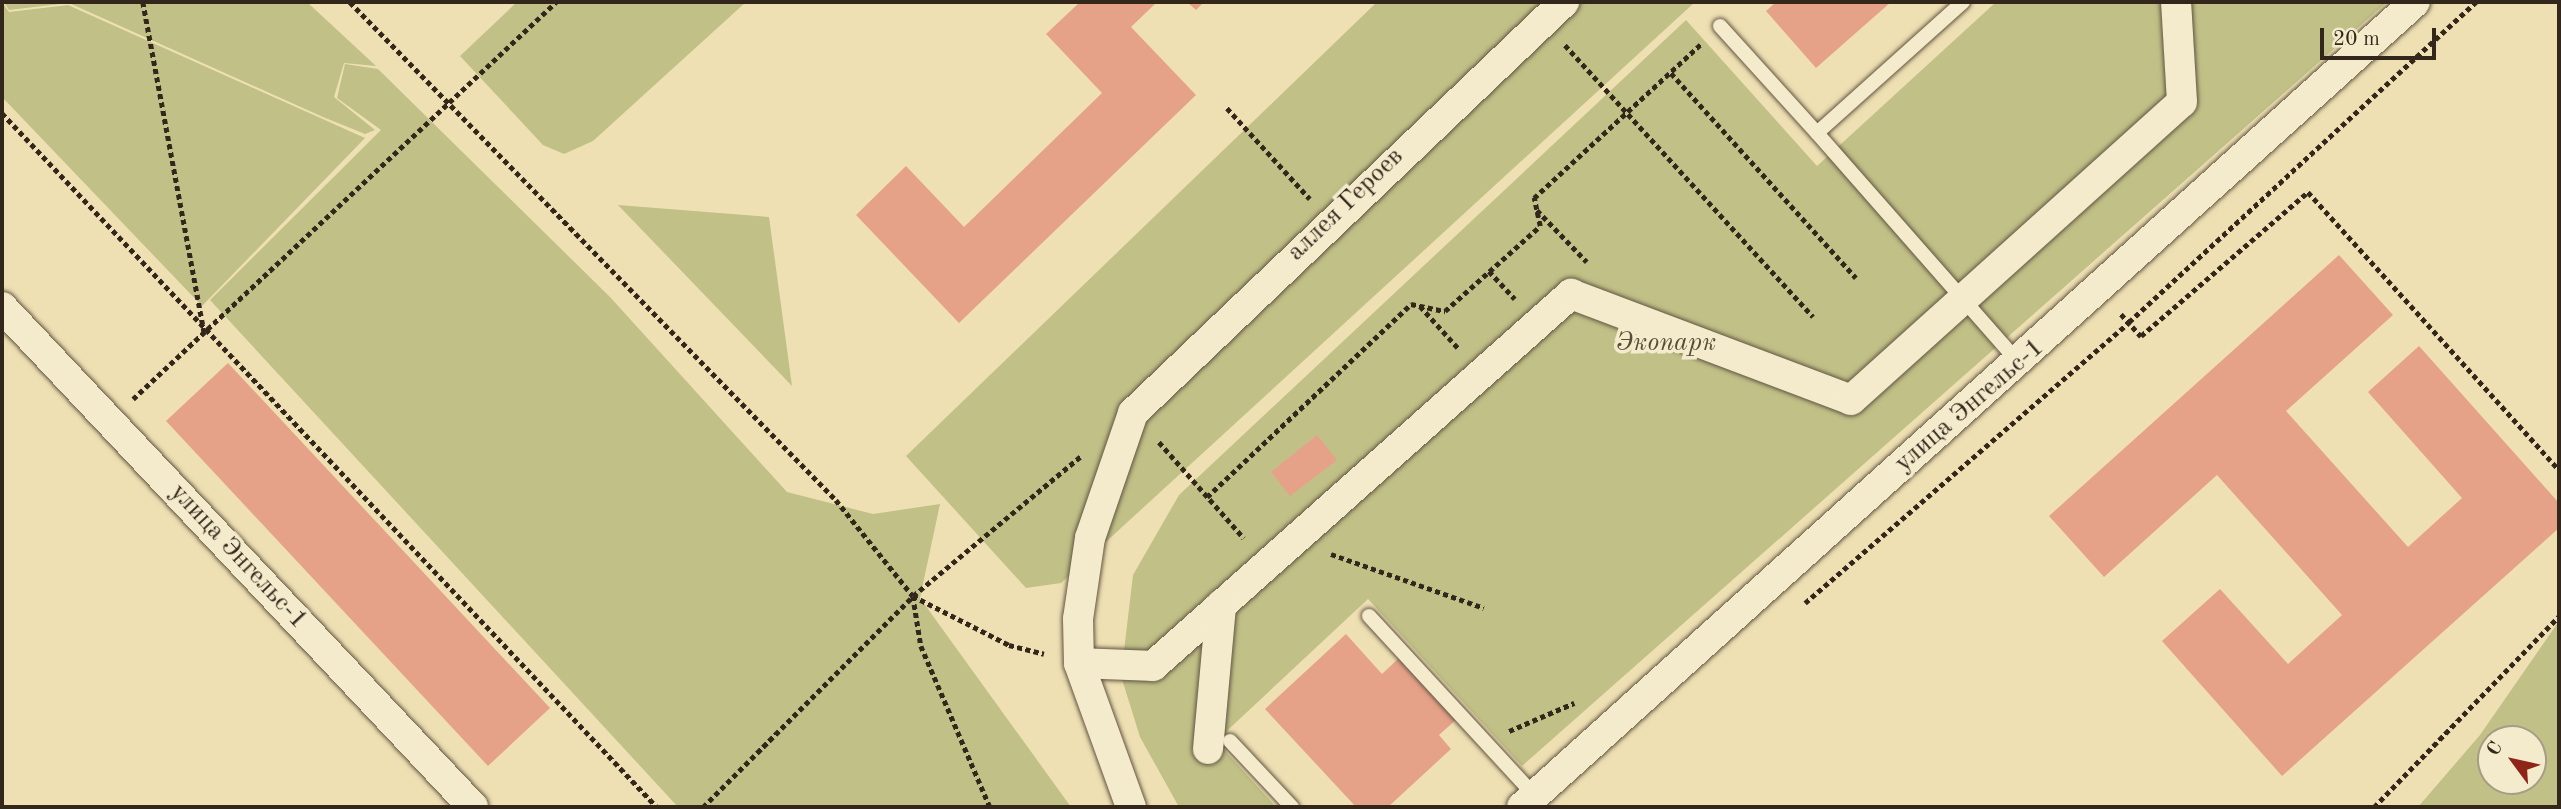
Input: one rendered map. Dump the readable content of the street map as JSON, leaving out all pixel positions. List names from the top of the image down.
{
  "streets": {
    "street": ["аллея Героев", "улица Энгельс-1"]
  },
  "parks": ["Экопарк"],
  "scale_bar": "20 m",
  "north": "top left"
}
